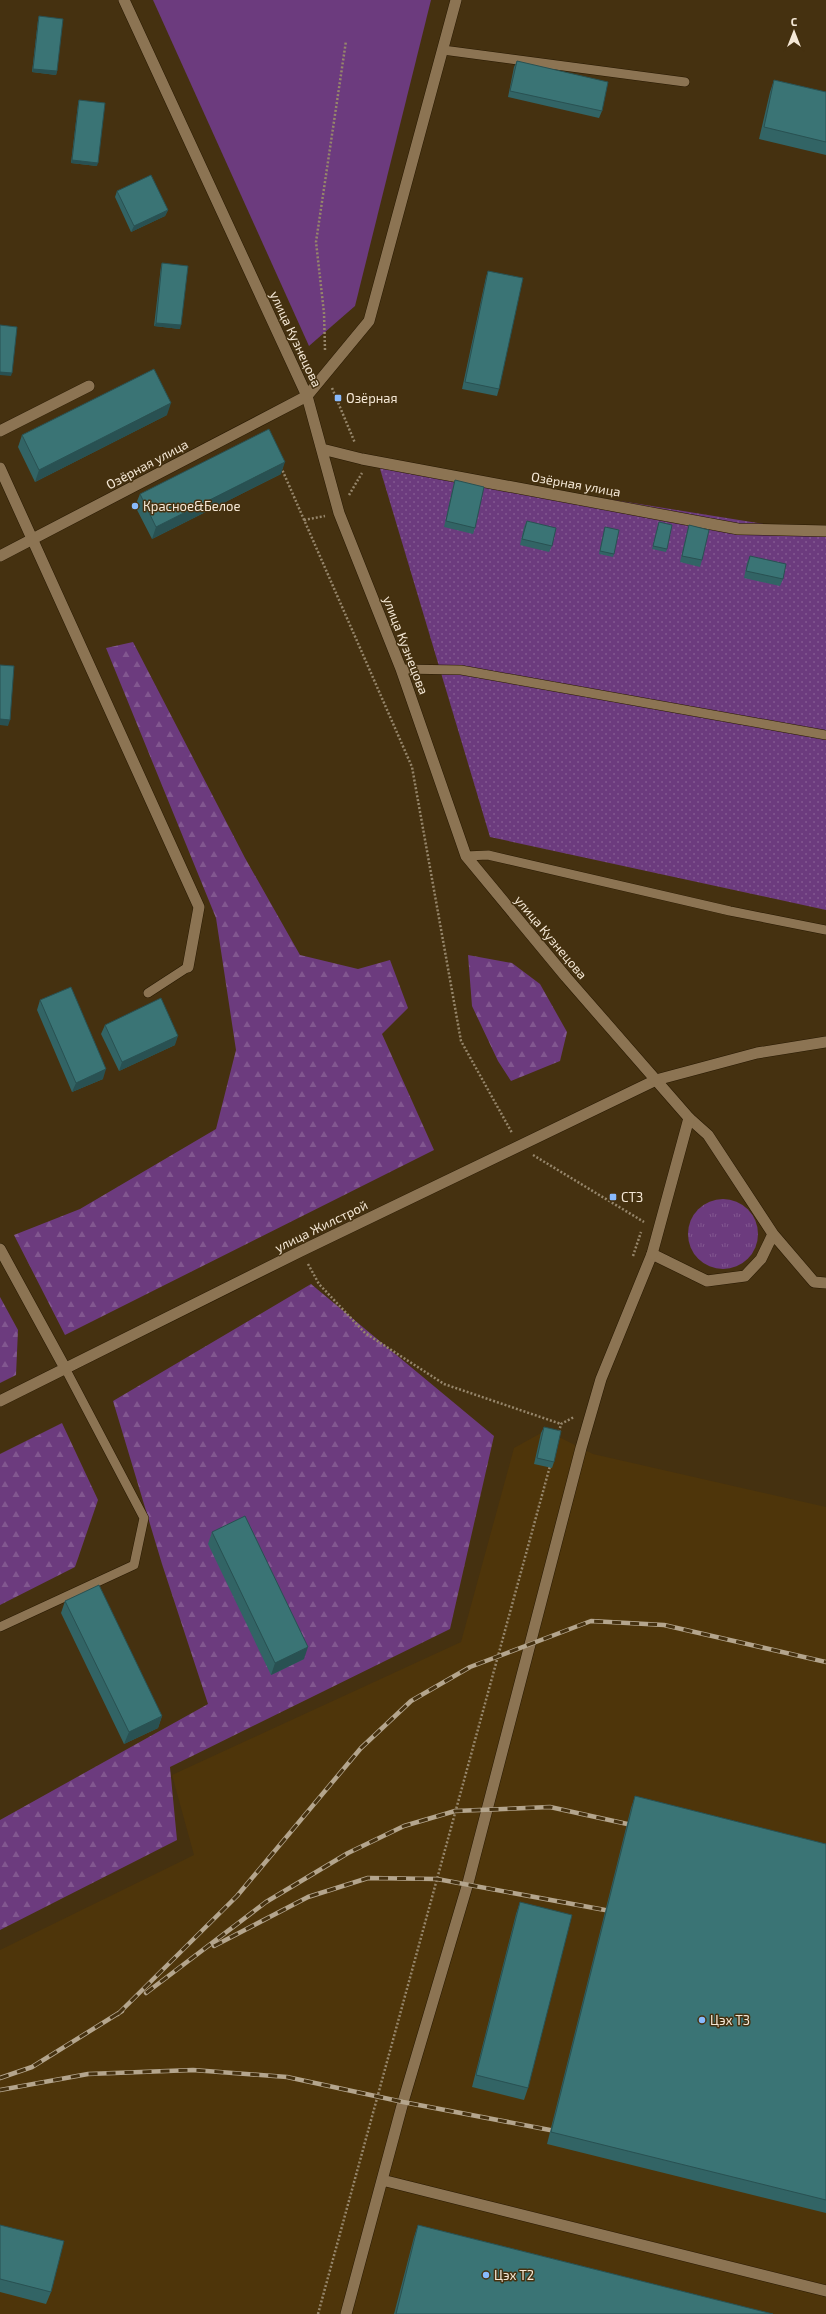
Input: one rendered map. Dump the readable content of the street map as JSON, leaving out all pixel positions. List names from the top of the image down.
{
  "streets": {
    "street": ["улица Кузнецова", "Озёрная улица", "улица Жилстрой"]
  },
  "crossings": [
    ["улица Кузнецова", "Озёрная улица"],
    ["улица Кузнецова", "улица Жилстрой"]
  ],
  "places": {
    "transit": ["Озёрная", "СТЗ"],
    "other": ["Красное&Белое", "Цэх Т3", "Цэх Т2"]
  },
  "north": "top"
}
